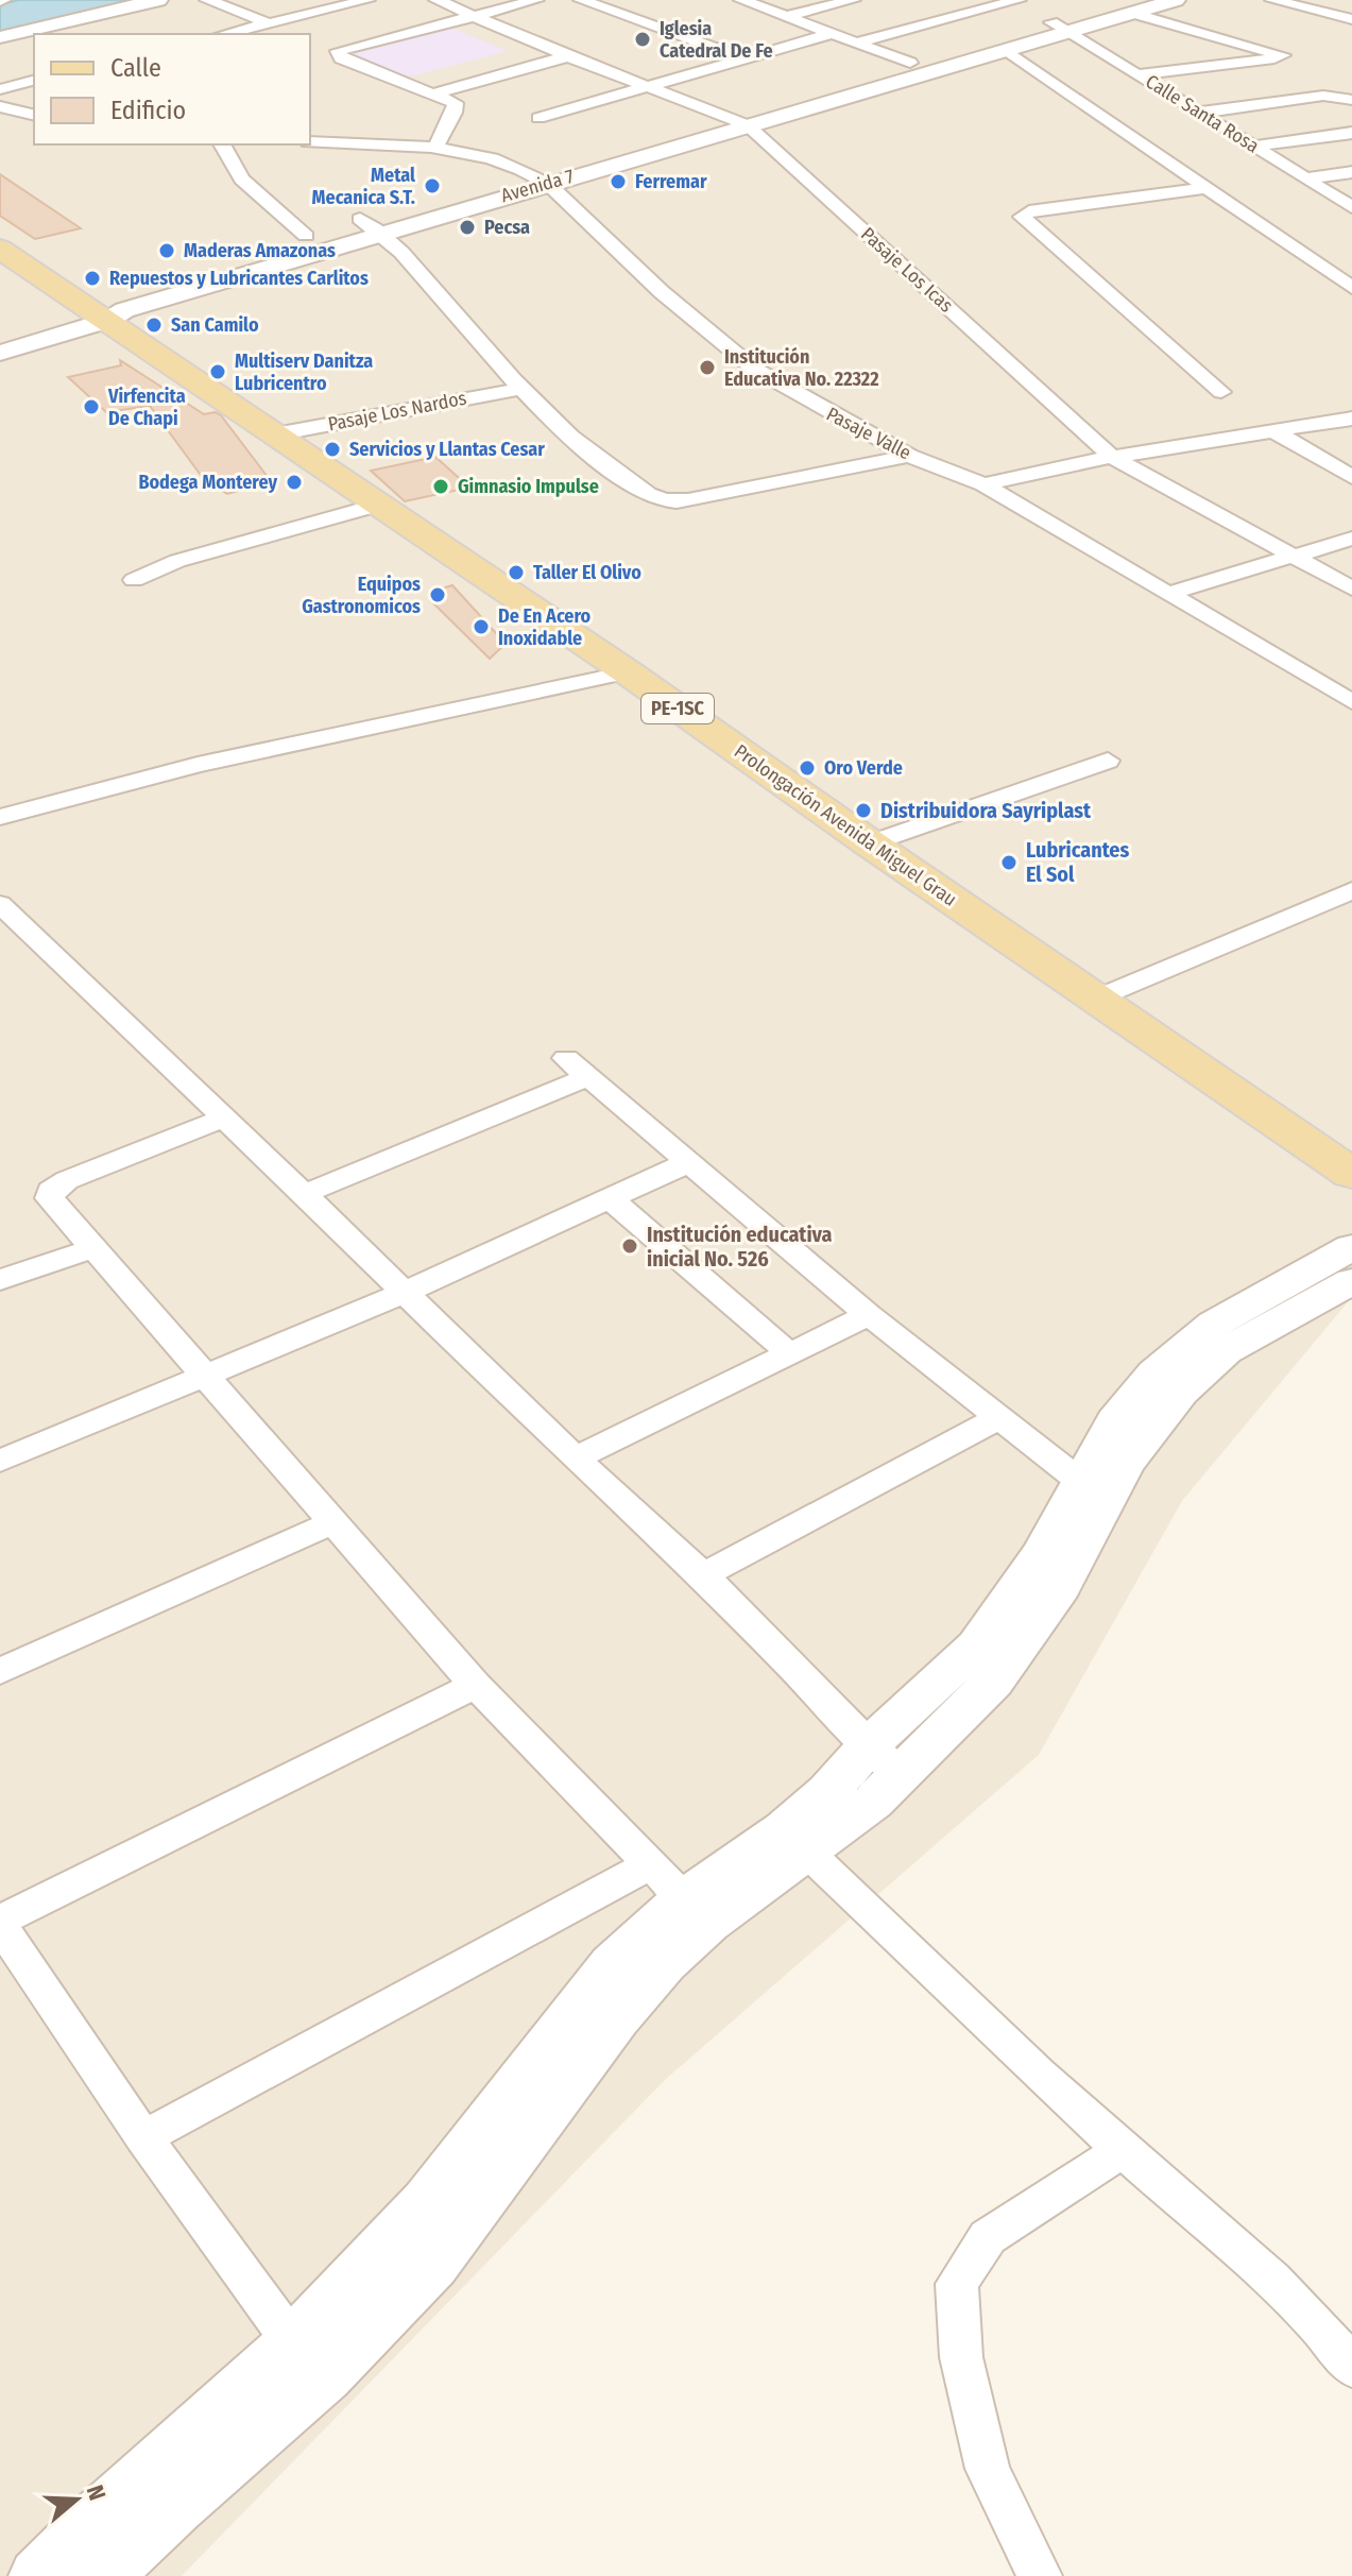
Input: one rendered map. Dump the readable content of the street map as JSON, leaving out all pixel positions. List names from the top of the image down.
{
  "streets": {
    "main road": ["PE-1SC", "Prolongación Avenida Miguel Grau"],
    "street": [
      "Calle Santa Rosa",
      "Avenida 7",
      "Pasaje Los Icas",
      "Pasaje Los Nardos",
      "Pasaje Valle"
    ]
  },
  "crossings": [
    ["Calle Santa Rosa", "Avenida 7"],
    ["Avenida 7", "Pasaje Los Icas"],
    ["Avenida 7", "Pasaje Valle"],
    ["Avenida 7", "Prolongación Avenida Miguel Grau"],
    ["Pasaje Los Nardos", "Prolongación Avenida Miguel Grau"]
  ],
  "places": [
    "Iglesia Catedral De Fe",
    "Ferremar",
    "Metal Mecanica S.T.",
    "Pecsa",
    "Maderas Amazonas",
    "Repuestos y Lubricantes Carlitos",
    "San Camilo",
    "Institución Educativa No. 22322",
    "Multiserv Danitza Lubricentro",
    "Virfencita De Chapi",
    "Servicios y Llantas Cesar",
    "Bodega Monterey",
    "Gimnasio Impulse",
    "Taller El Olivo",
    "Equipos Gastronomicos",
    "De En Acero Inoxidable",
    "Oro Verde",
    "Distribuidora Sayriplast",
    "Lubricantes El Sol",
    "Institución educativa inicial No. 526"
  ],
  "legend": ["Calle", "Edificio"],
  "north": "right"
}
